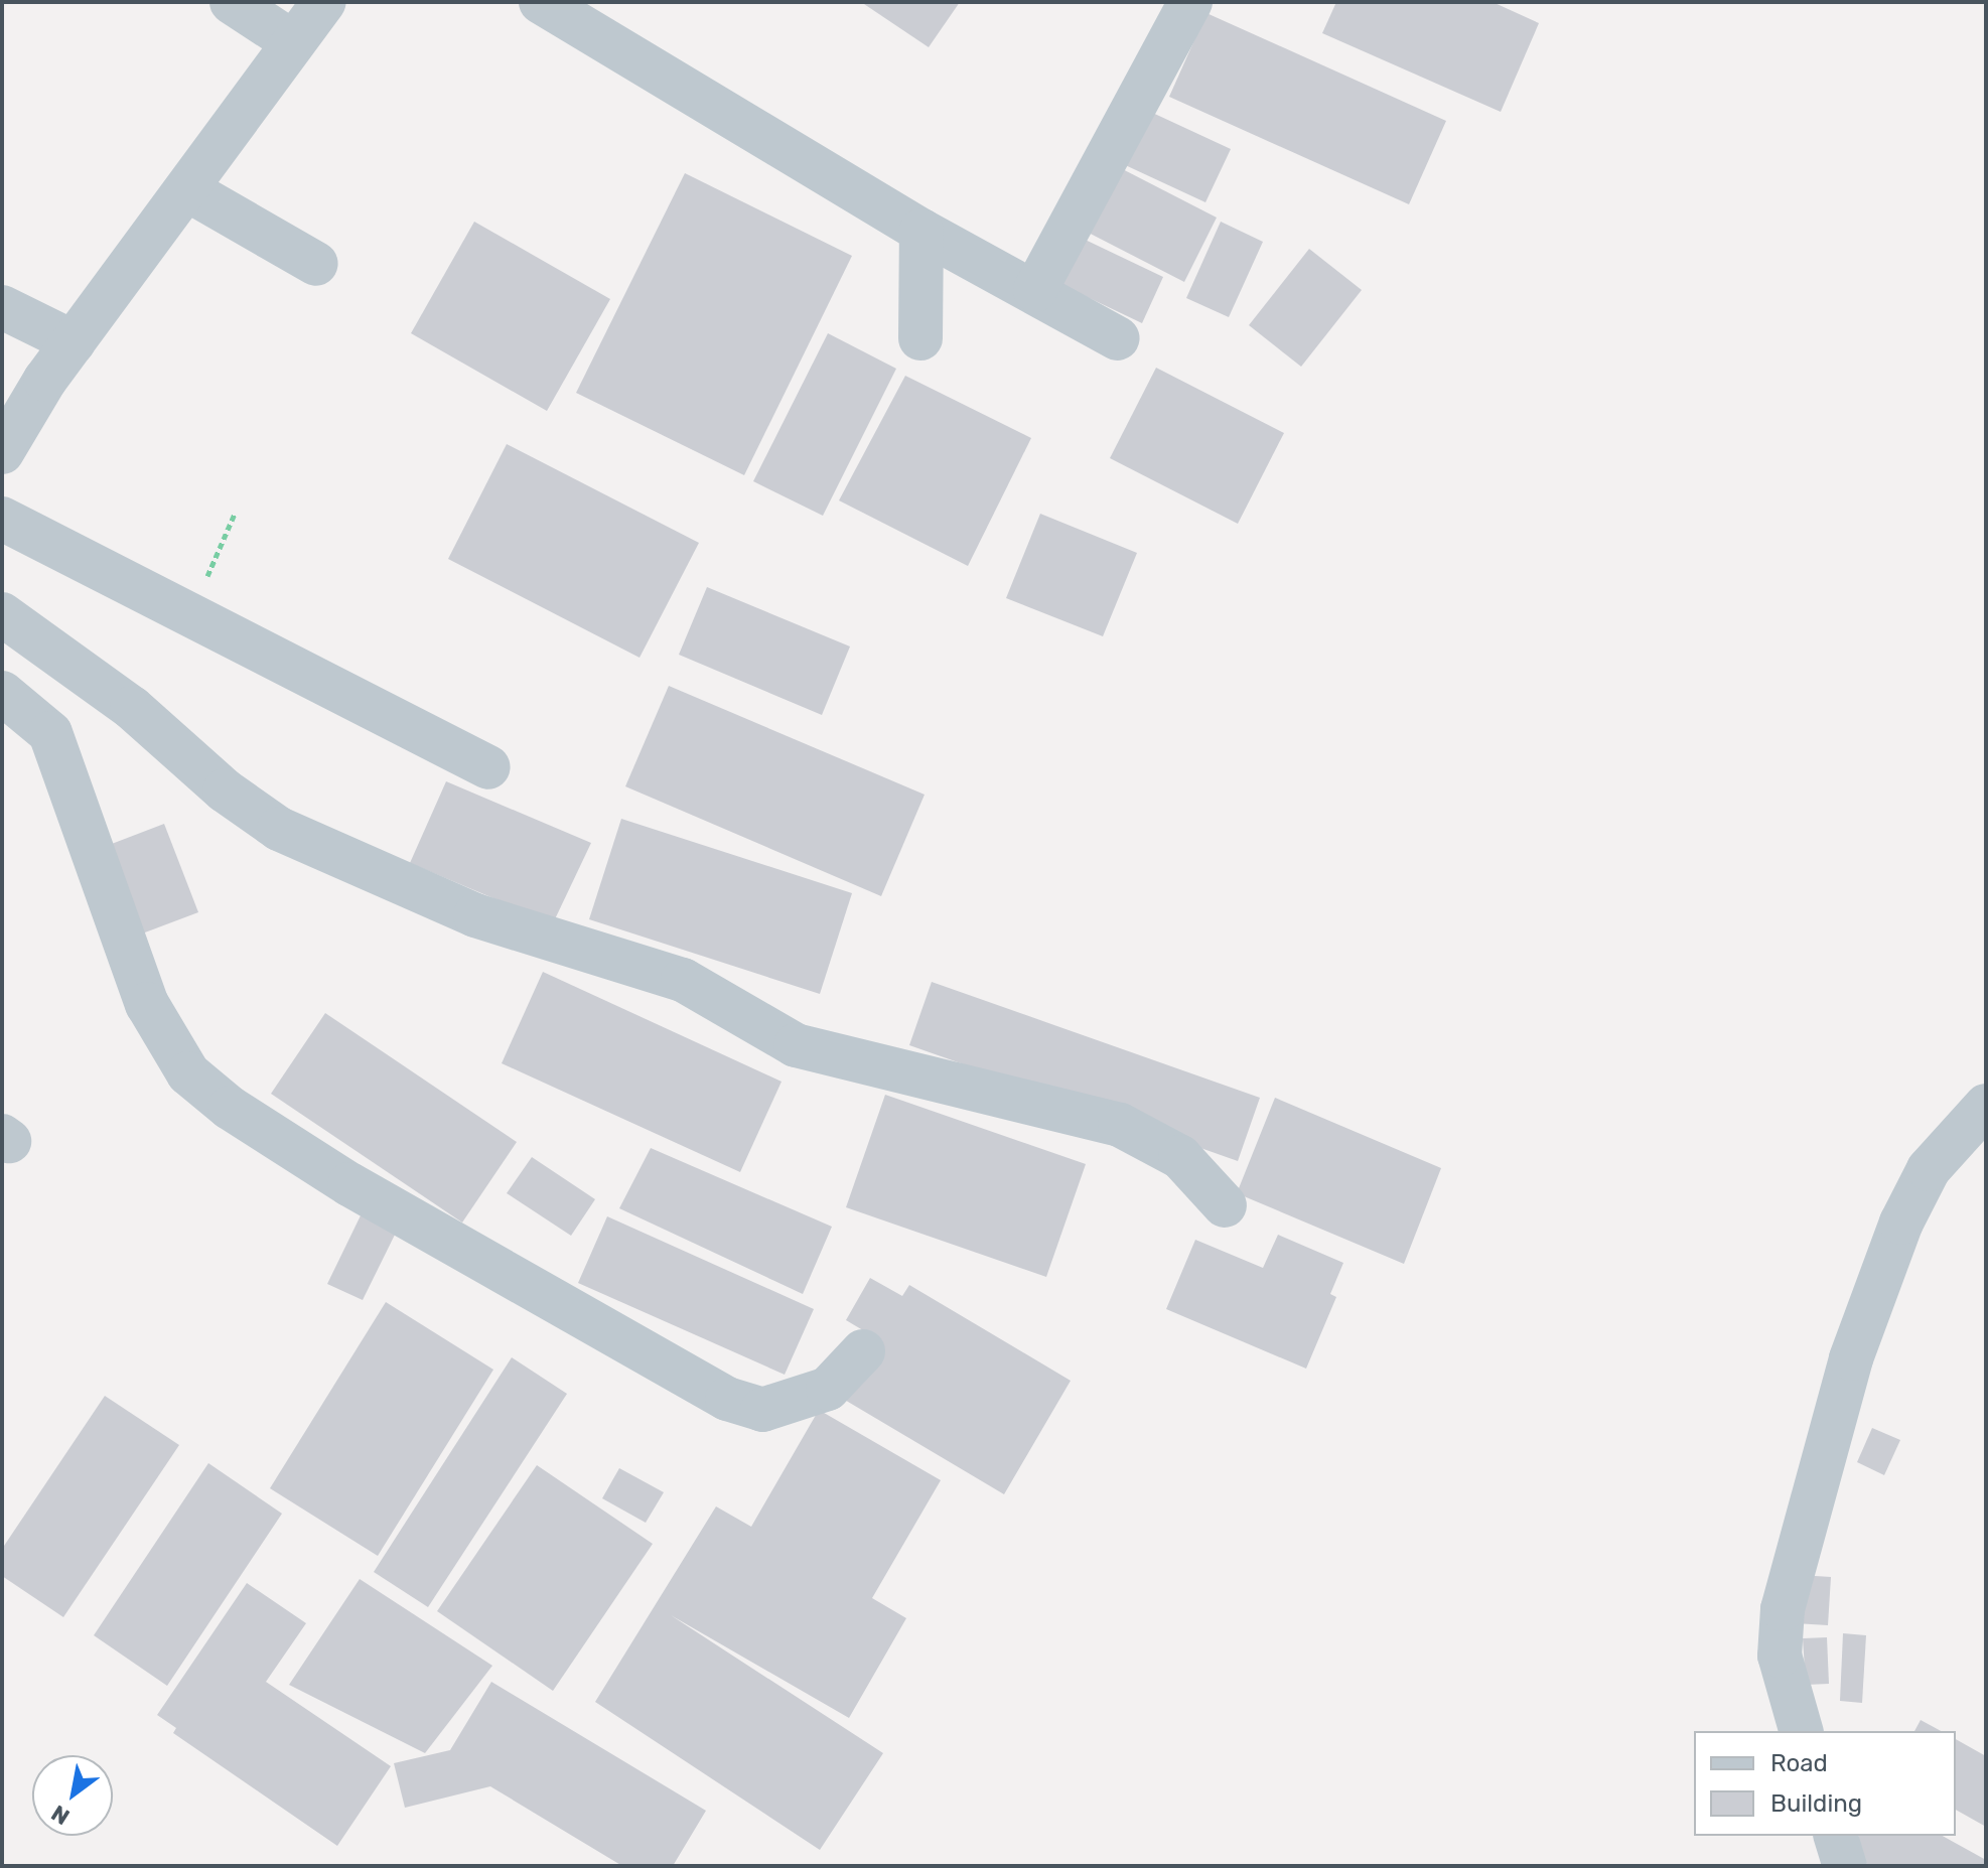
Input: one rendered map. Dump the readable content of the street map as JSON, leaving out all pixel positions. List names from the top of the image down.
{
  "legend": ["Road", "Building"],
  "north": "bottom left"
}
